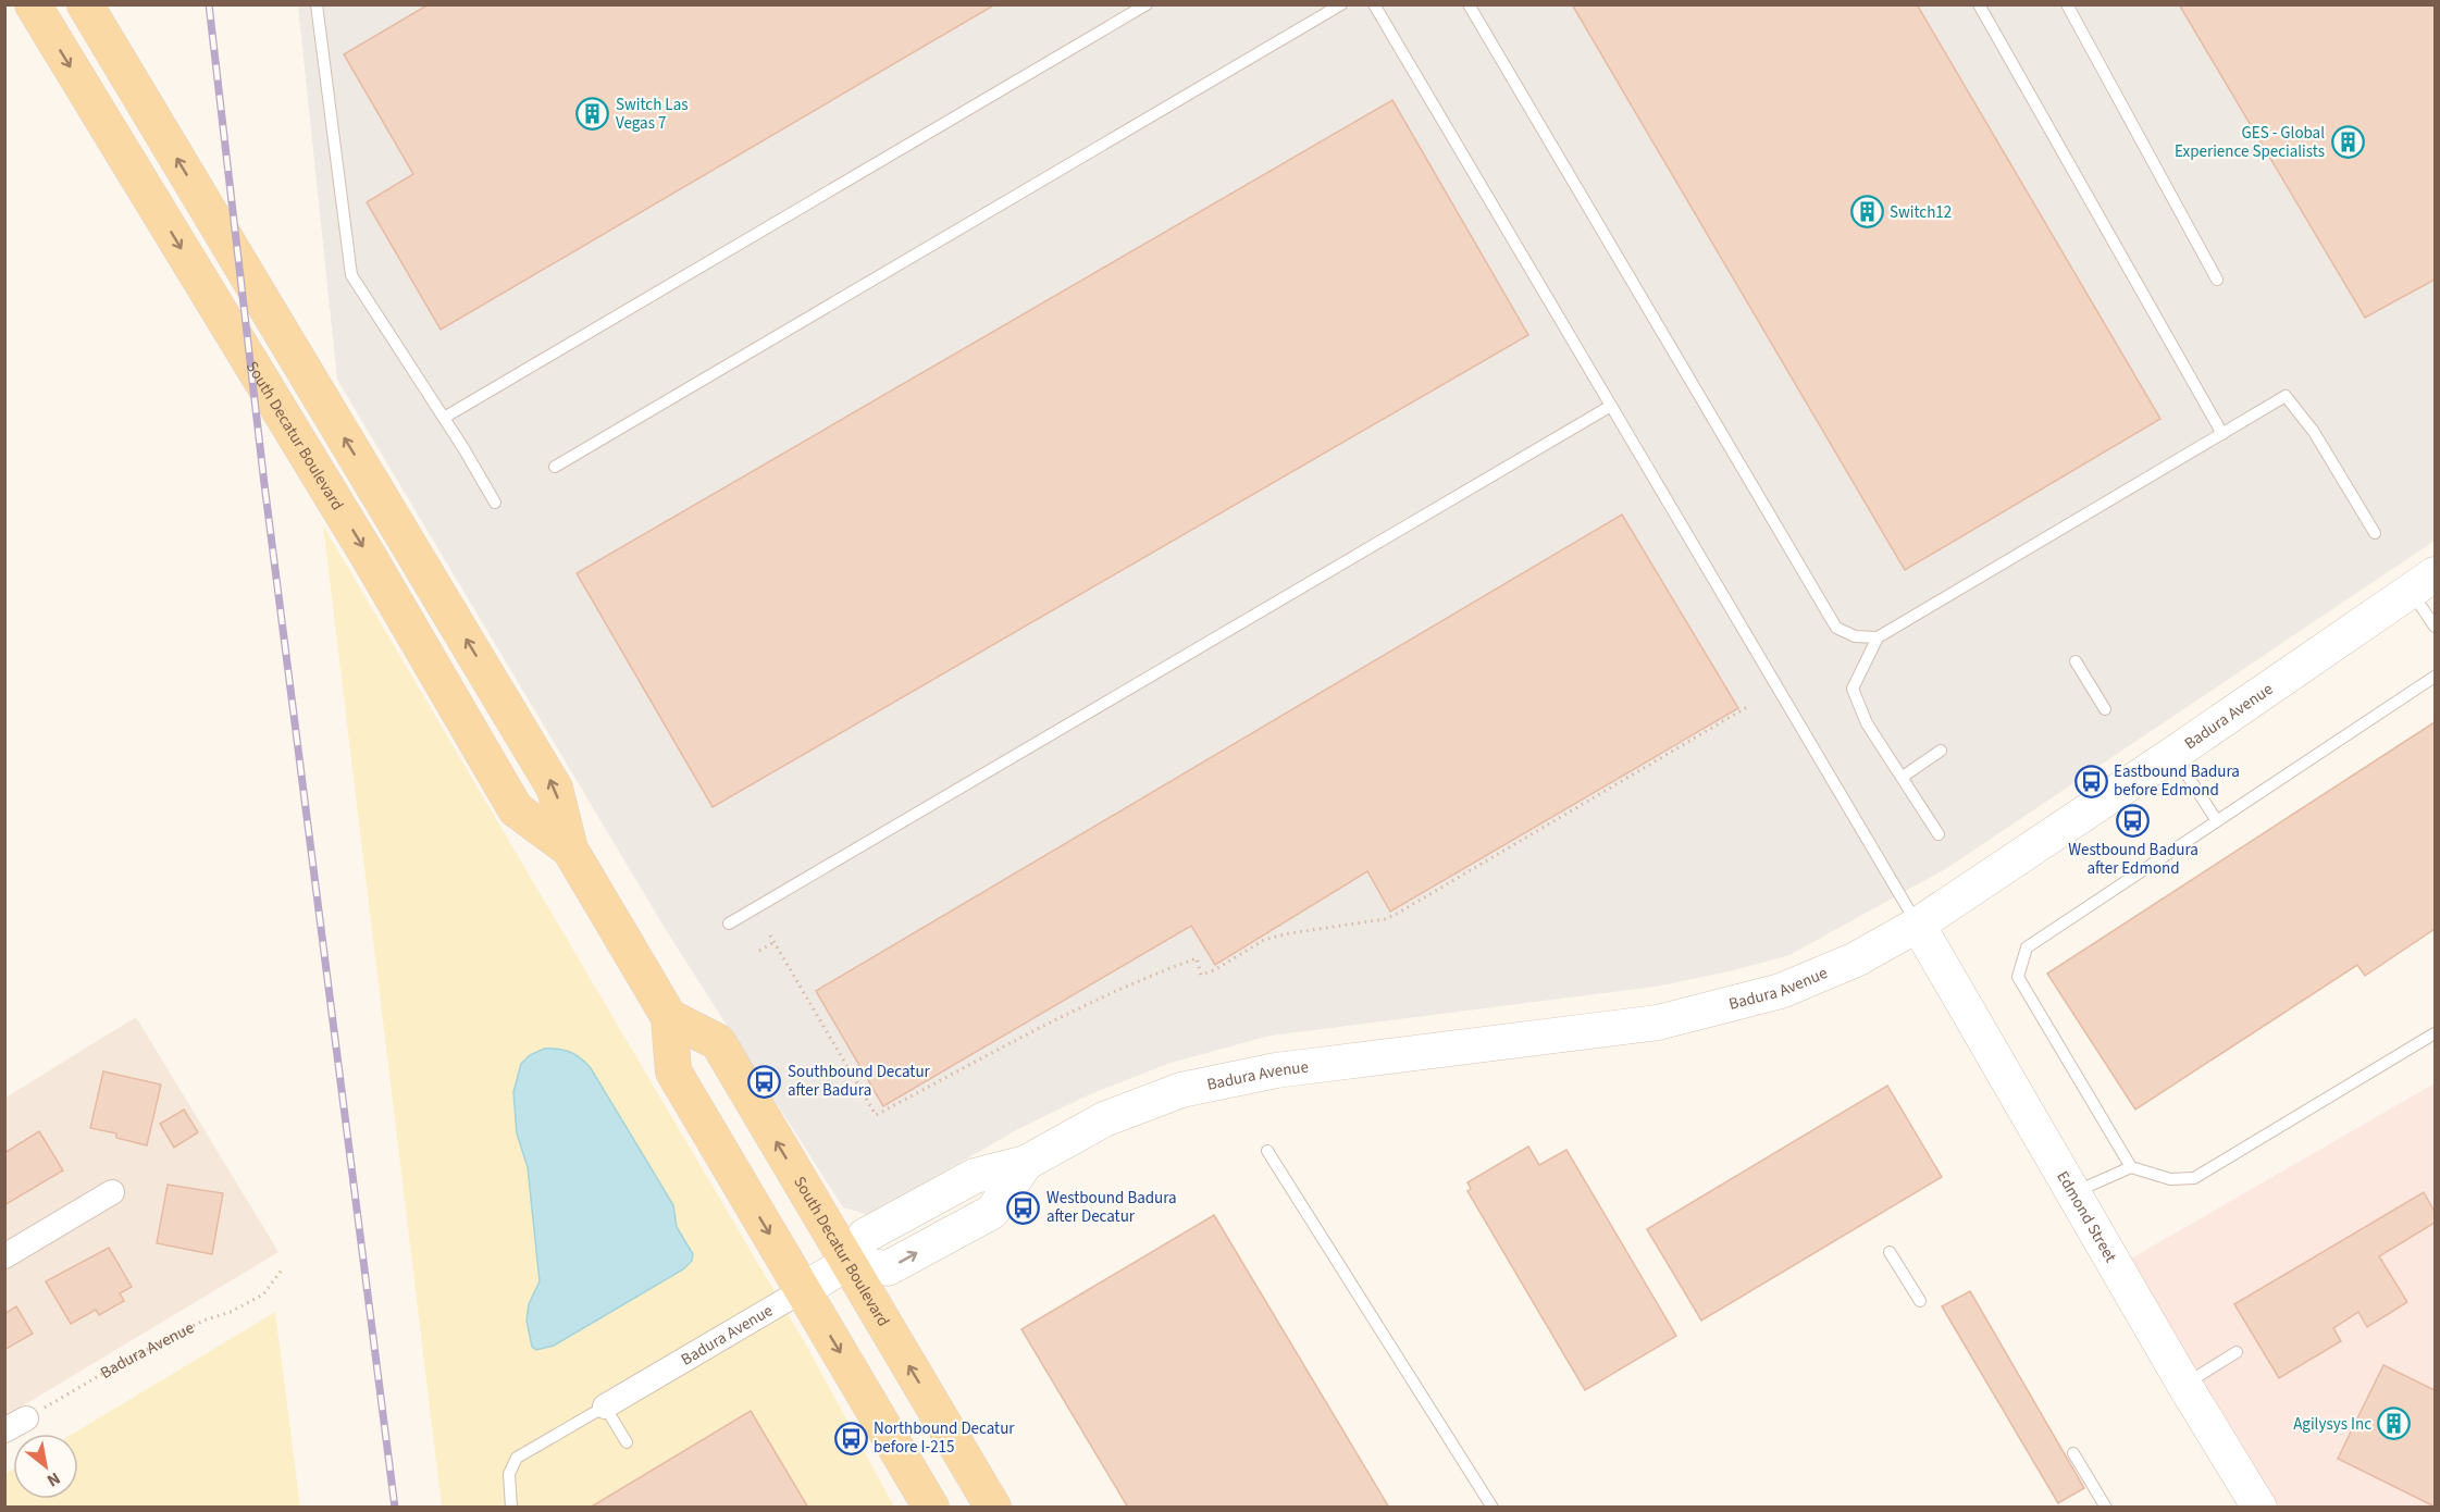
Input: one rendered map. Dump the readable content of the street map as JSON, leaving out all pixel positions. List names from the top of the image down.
{
  "streets": {
    "main road": ["South Decatur Boulevard", "Badura Avenue", "Edmond Street"]
  },
  "crossings": [
    ["South Decatur Boulevard", "Badura Avenue"],
    ["Badura Avenue", "Edmond Street"]
  ],
  "places": {
    "building": [
      "Switch Las Vegas 7",
      "GES - Global Experience Specialists",
      "Switch12",
      "Agilysys Inc"
    ],
    "bus stop": [
      "Eastbound Badura before Edmond",
      "Westbound Badura after Edmond",
      "Southbound Decatur after Badura",
      "Westbound Badura after Decatur",
      "Northbound Decatur before I-215"
    ]
  },
  "north": "bottom right"
}
